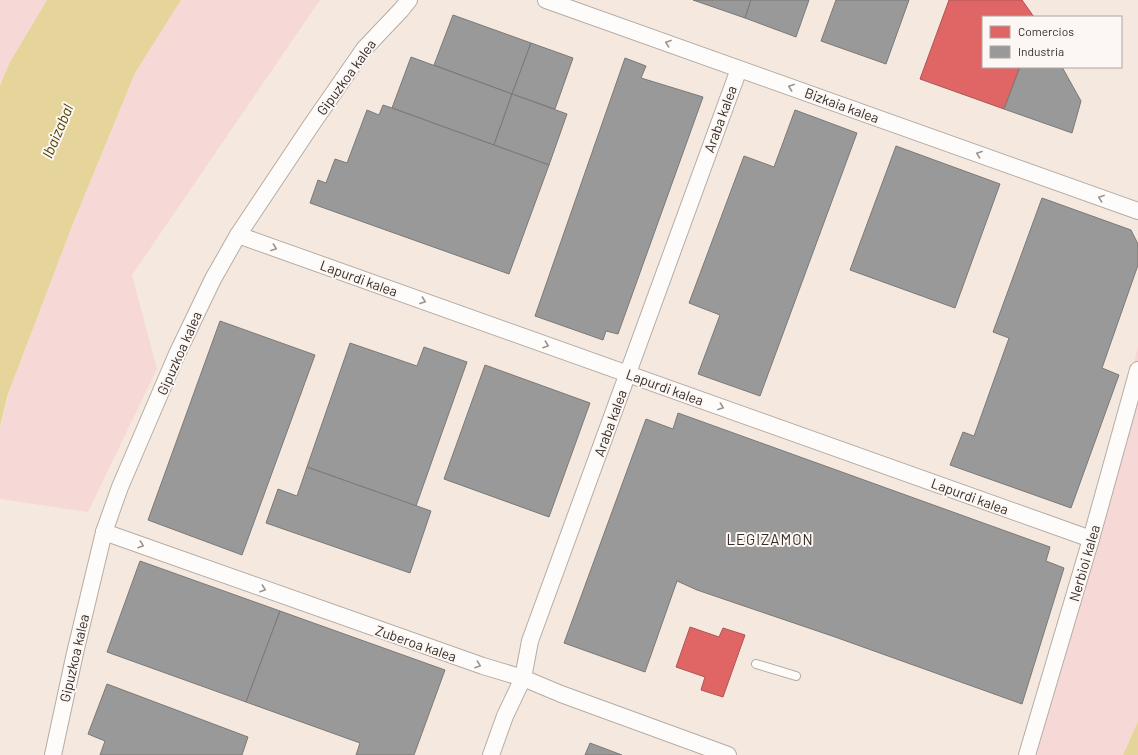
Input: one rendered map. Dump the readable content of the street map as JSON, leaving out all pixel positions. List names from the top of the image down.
{
  "streets": {
    "street": [
      "Gipuzkoa kalea",
      "Bizkaia kalea",
      "Araba kalea",
      "Lapurdi kalea",
      "Nerbioi kalea",
      "Zuberoa kalea"
    ]
  },
  "crossings": [
    ["Gipuzkoa kalea", "Lapurdi kalea"],
    ["Gipuzkoa kalea", "Zuberoa kalea"],
    ["Bizkaia kalea", "Araba kalea"],
    ["Araba kalea", "Lapurdi kalea"],
    ["Araba kalea", "Zuberoa kalea"],
    ["Lapurdi kalea", "Nerbioi kalea"]
  ],
  "one_way": ["Bizkaia kalea", "Lapurdi kalea", "Zuberoa kalea"],
  "districts": ["LEGIZAMON"],
  "water": ["Ibaizabal"],
  "legend": ["Comercios", "Industria"]
}
